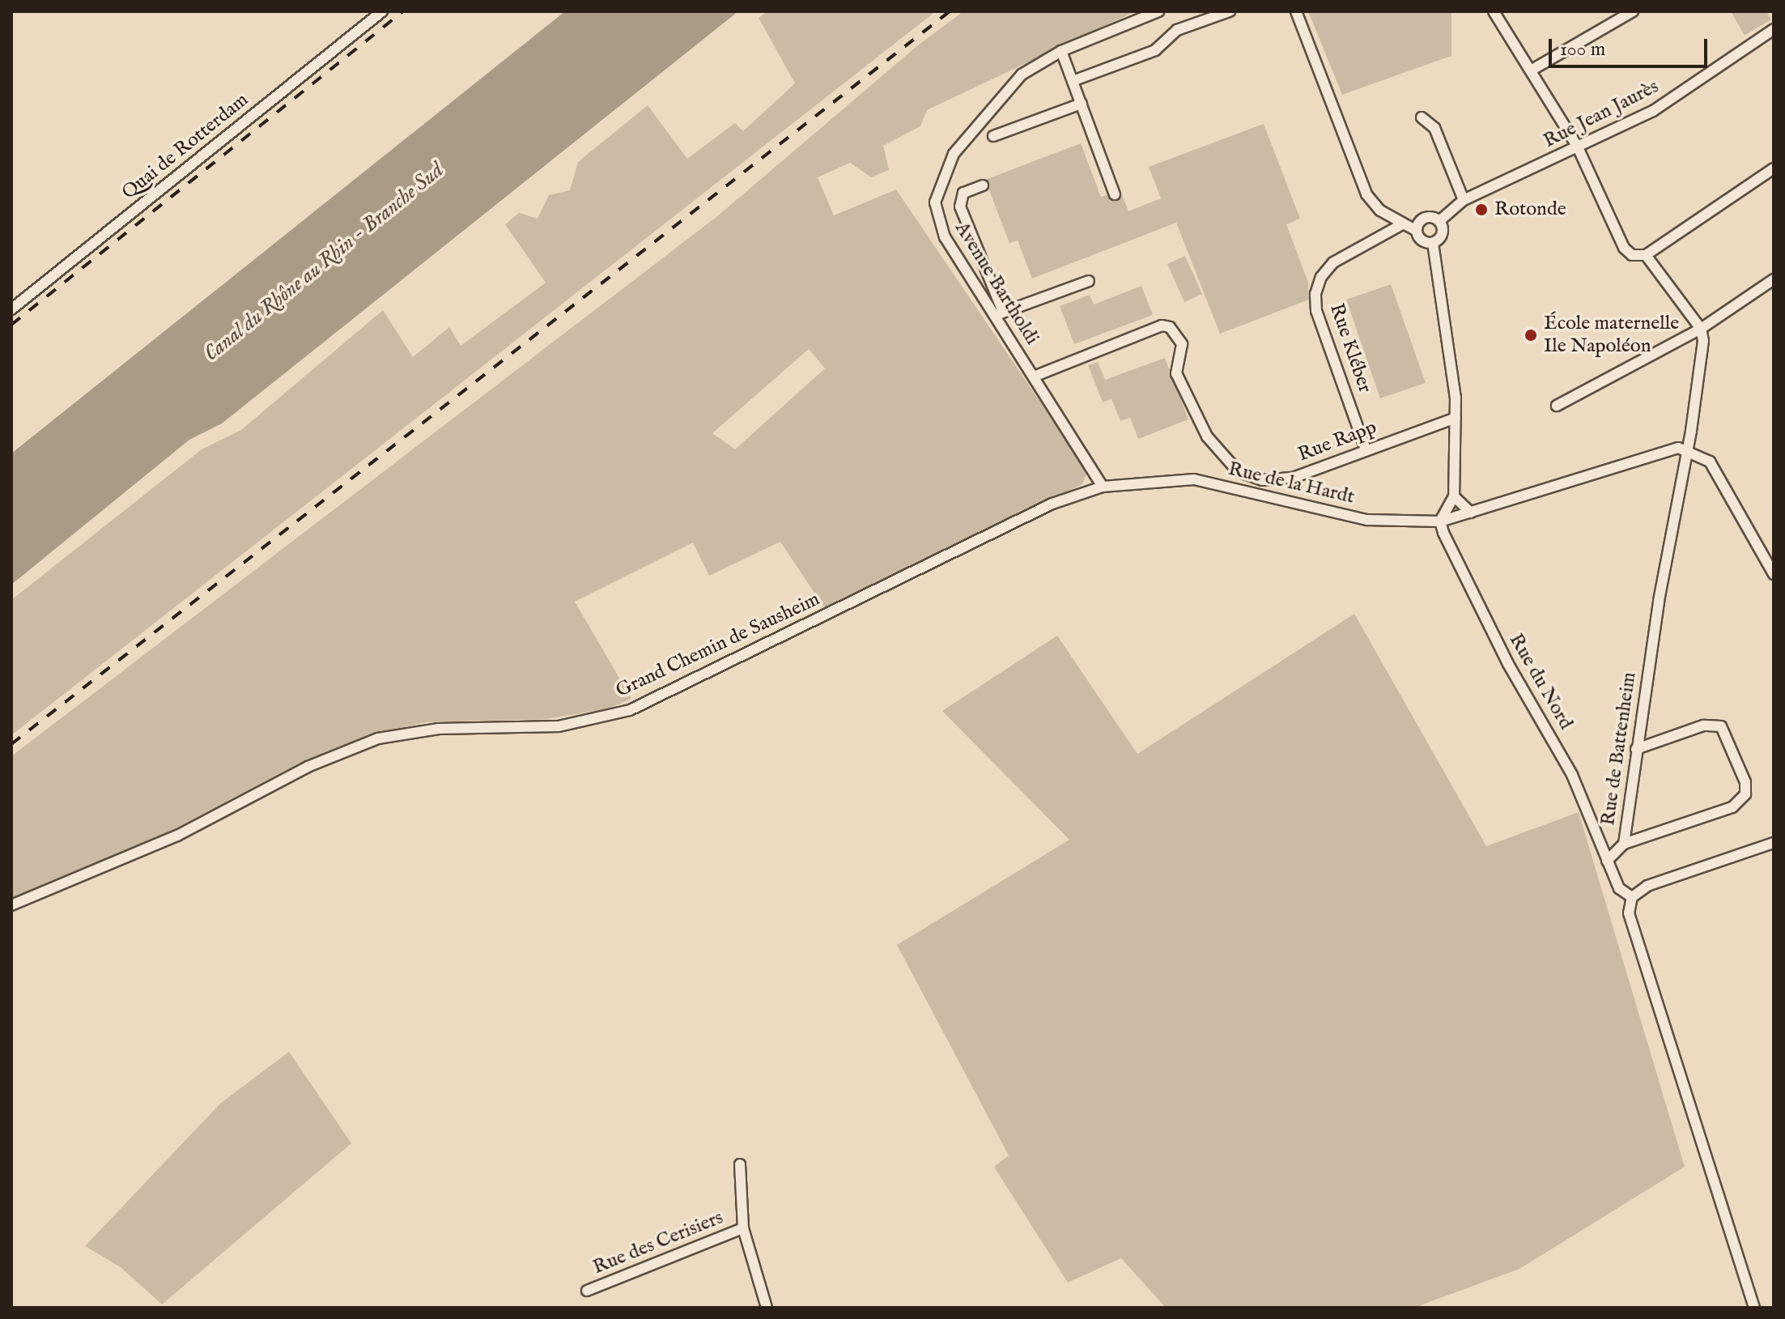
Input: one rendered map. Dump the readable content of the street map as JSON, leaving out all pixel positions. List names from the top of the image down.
{
  "streets": {
    "street": [
      "Rue Jean Jaurès",
      "Quai de Rotterdam",
      "Avenue Bartholdi",
      "Rue Kléber",
      "Rue Rapp",
      "Rue de la Hardt",
      "Grand Chemin de Sausheim",
      "Rue du Nord",
      "Rue de Battenheim",
      "Rue des Cerisiers"
    ]
  },
  "crossings": [
    ["Avenue Bartholdi", "Rue Rapp"],
    ["Avenue Bartholdi", "Rue de la Hardt"],
    ["Avenue Bartholdi", "Grand Chemin de Sausheim"],
    ["Rue Kléber", "Rue Rapp"],
    ["Rue de la Hardt", "Grand Chemin de Sausheim"],
    ["Rue de la Hardt", "Rue du Nord"],
    ["Rue de la Hardt", "Rue de Battenheim"],
    ["Rue du Nord", "Rue de Battenheim"]
  ],
  "water": ["Canal du Rhône au Rhin - Branche Sud"],
  "places": ["Rotonde", "École maternelle Ile Napoléon"],
  "scale_bar": "100 m"
}
